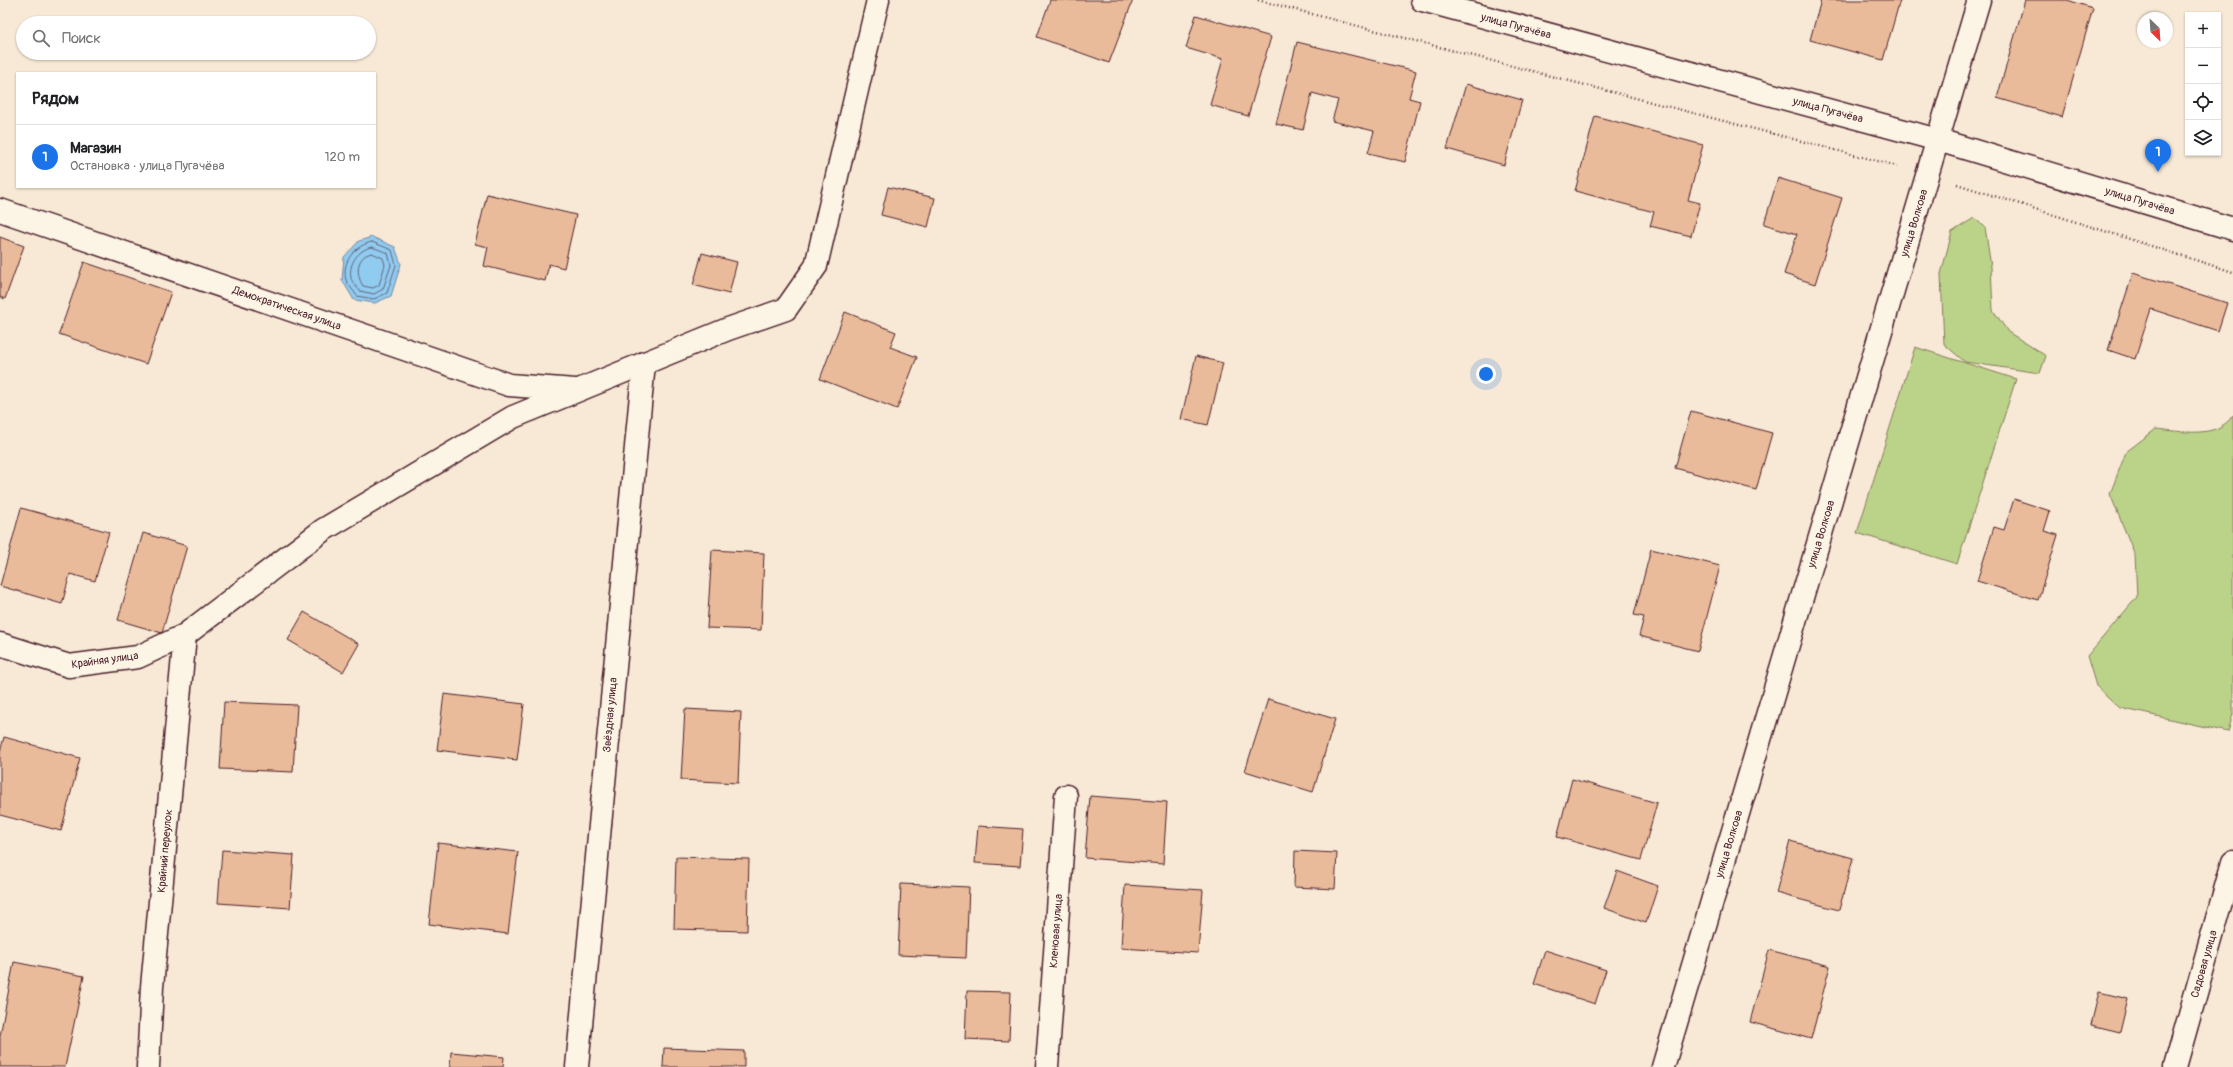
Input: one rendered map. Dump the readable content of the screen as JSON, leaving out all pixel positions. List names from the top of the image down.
{
  "streets": {
    "street": [
      "улица Пугачёва",
      "улица Волкова",
      "Демократическая улица",
      "Крайняя улица",
      "Звёздная улица",
      "Крайний переулок",
      "Кленовая улица",
      "Садовая улица"
    ]
  },
  "crossings": [
    ["улица Пугачёва", "улица Волкова"],
    ["Демократическая улица", "Крайняя улица"],
    ["Крайняя улица", "Звёздная улица"],
    ["Крайняя улица", "Крайний переулок"]
  ],
  "north": "bottom right",
  "page": {
    "map_buttons": ["+", "−"],
    "search": "Поиск",
    "heading": "Рядом",
    "list": [
      {
        "mark": "1",
        "name": "Магазин",
        "note": "Остановка · улица Пугачёва",
        "value": "120 m"
      }
    ],
    "pins": "1"
  }
}
